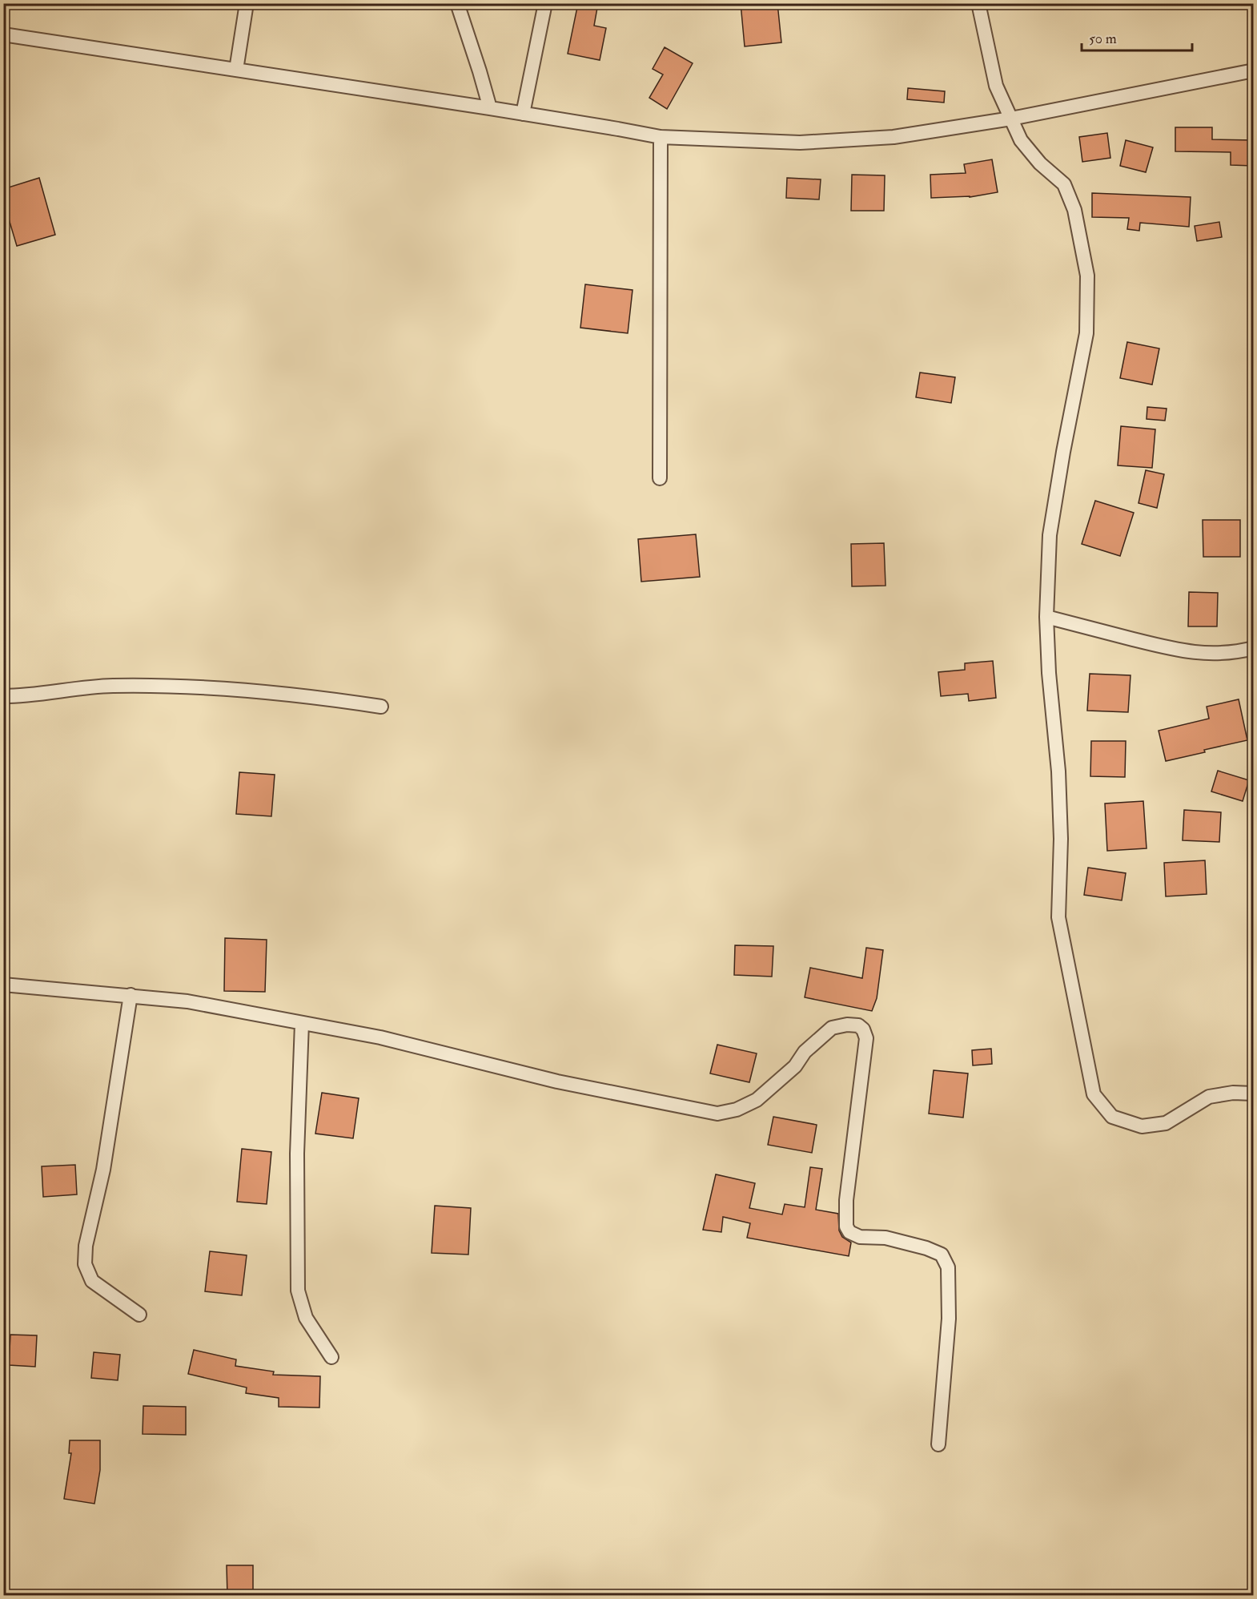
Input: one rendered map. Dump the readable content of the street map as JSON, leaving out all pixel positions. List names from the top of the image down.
{
  "scale_bar": "50 m"
}
